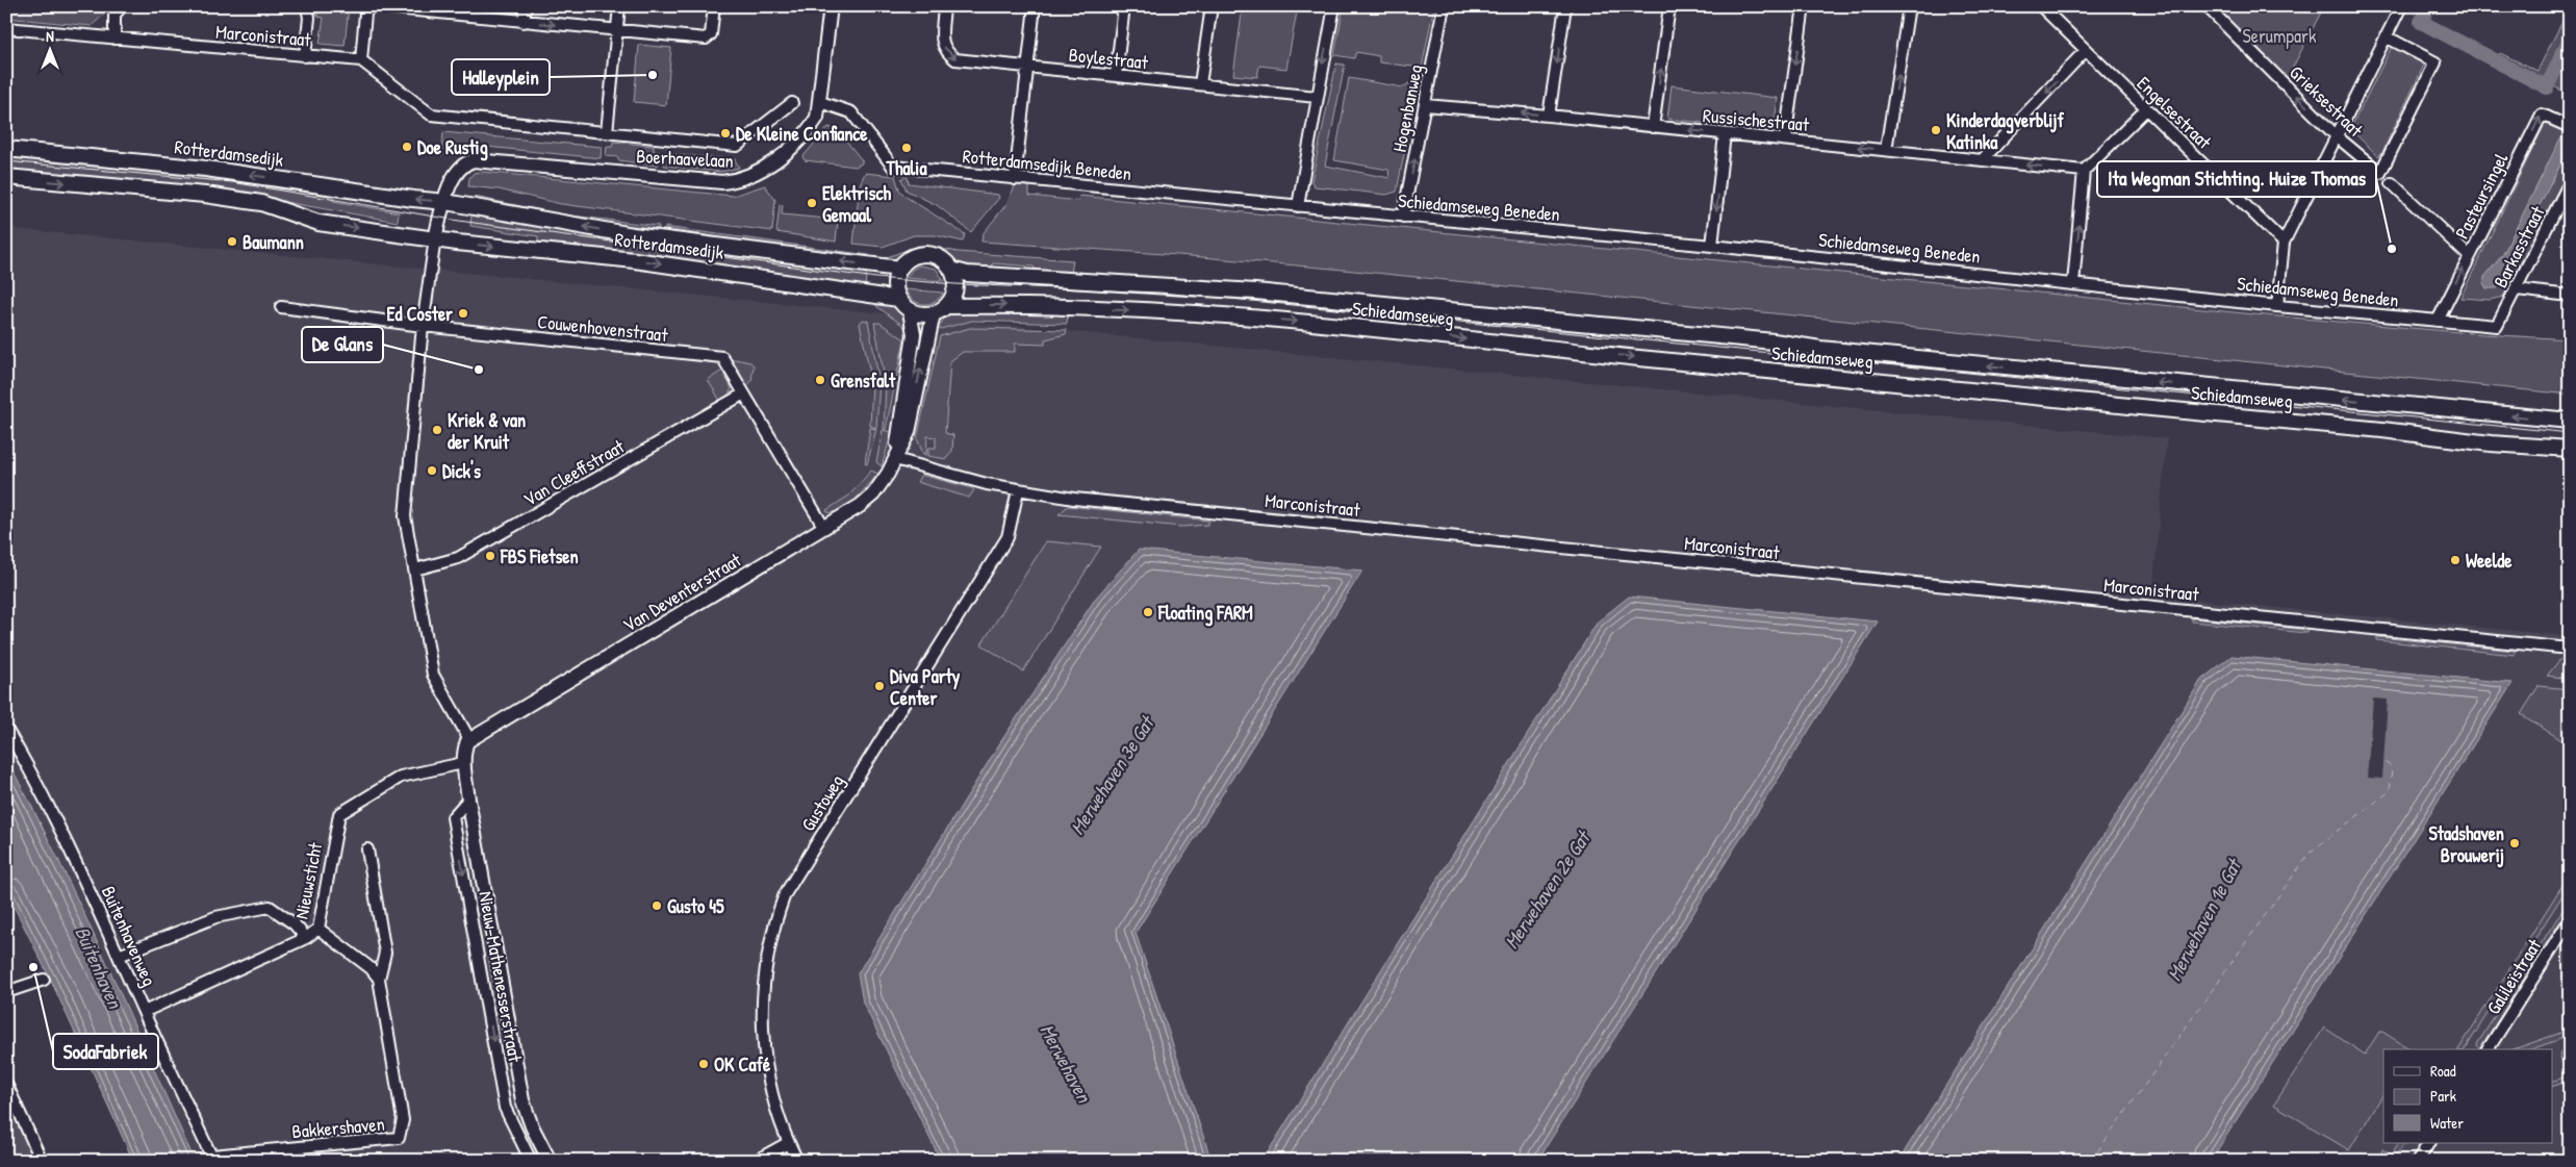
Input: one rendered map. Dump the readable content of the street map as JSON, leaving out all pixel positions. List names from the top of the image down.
{
  "streets": {
    "main road": ["Rotterdamsedijk", "Schiedamseweg"],
    "street": [
      "Marconistraat",
      "Boylestraat",
      "Grieksestraat",
      "Hogenbanweg",
      "Engelsestraat",
      "Russischestraat",
      "Boerhaavelaan",
      "Rotterdamsedijk Beneden",
      "Pasteursingel",
      "Schiedamseweg Beneden",
      "Barkasstraat",
      "Couwenhovenstraat",
      "Van Cleeffstraat",
      "Van Deventerstraat",
      "Gustoweg",
      "Nieuwsticht",
      "Buitenhavenweg",
      "Nieuw-Mathenesserstraat",
      "Galileïstraat",
      "Bakkershaven"
    ]
  },
  "crossings": [
    ["Marconistraat", "Van Deventerstraat"],
    ["Marconistraat", "Gustoweg"],
    ["Hogenbanweg", "Russischestraat"],
    ["Hogenbanweg", "Schiedamseweg Beneden"],
    ["Rotterdamsedijk", "Boerhaavelaan"],
    ["Rotterdamsedijk", "Schiedamseweg"],
    ["Rotterdamsedijk", "Van Deventerstraat"],
    ["Boerhaavelaan", "Rotterdamsedijk Beneden"],
    ["Rotterdamsedijk Beneden", "Schiedamseweg Beneden"],
    ["Pasteursingel", "Schiedamseweg Beneden"],
    ["Schiedamseweg Beneden", "Barkasstraat"],
    ["Schiedamseweg", "Van Deventerstraat"],
    ["Couwenhovenstraat", "Van Cleeffstraat"],
    ["Couwenhovenstraat", "Van Deventerstraat"],
    ["Van Deventerstraat", "Nieuw-Mathenesserstraat"],
    ["Nieuwsticht", "Buitenhavenweg"],
    ["Nieuwsticht", "Nieuw-Mathenesserstraat"],
    ["Buitenhavenweg", "Bakkershaven"]
  ],
  "one_way": [
    "Grieksestraat",
    "Hogenbanweg",
    "Russischestraat",
    "Pasteursingel"
  ],
  "water": [
    "Merwehaven 3e Gat",
    "Merwehaven 2e Gat",
    "Merwehaven 1e Gat",
    "Buitenhaven",
    "Merwehaven"
  ],
  "parks": ["Serumpark"],
  "places": [
    "Halleyplein",
    "Kinderdagverblijf Katinka",
    "De Kleine Confiance",
    "Doe Rustig",
    "Thalia",
    "Elektrisch Gemaal",
    "Baumann",
    "Ita Wegman Stichting. Huize Thomas",
    "Ed Coster",
    "De Glans",
    "Grensfalt",
    "Kriek & van der Kruit",
    "Dick's",
    "FBS Fietsen",
    "Weelde",
    "Floating FARM",
    "Diva Party Center",
    "Stadshaven Brouwerij",
    "Gusto 45",
    "SodaFabriek",
    "OK Café"
  ],
  "legend": ["Road", "Park", "Water"],
  "north": "top"
}
